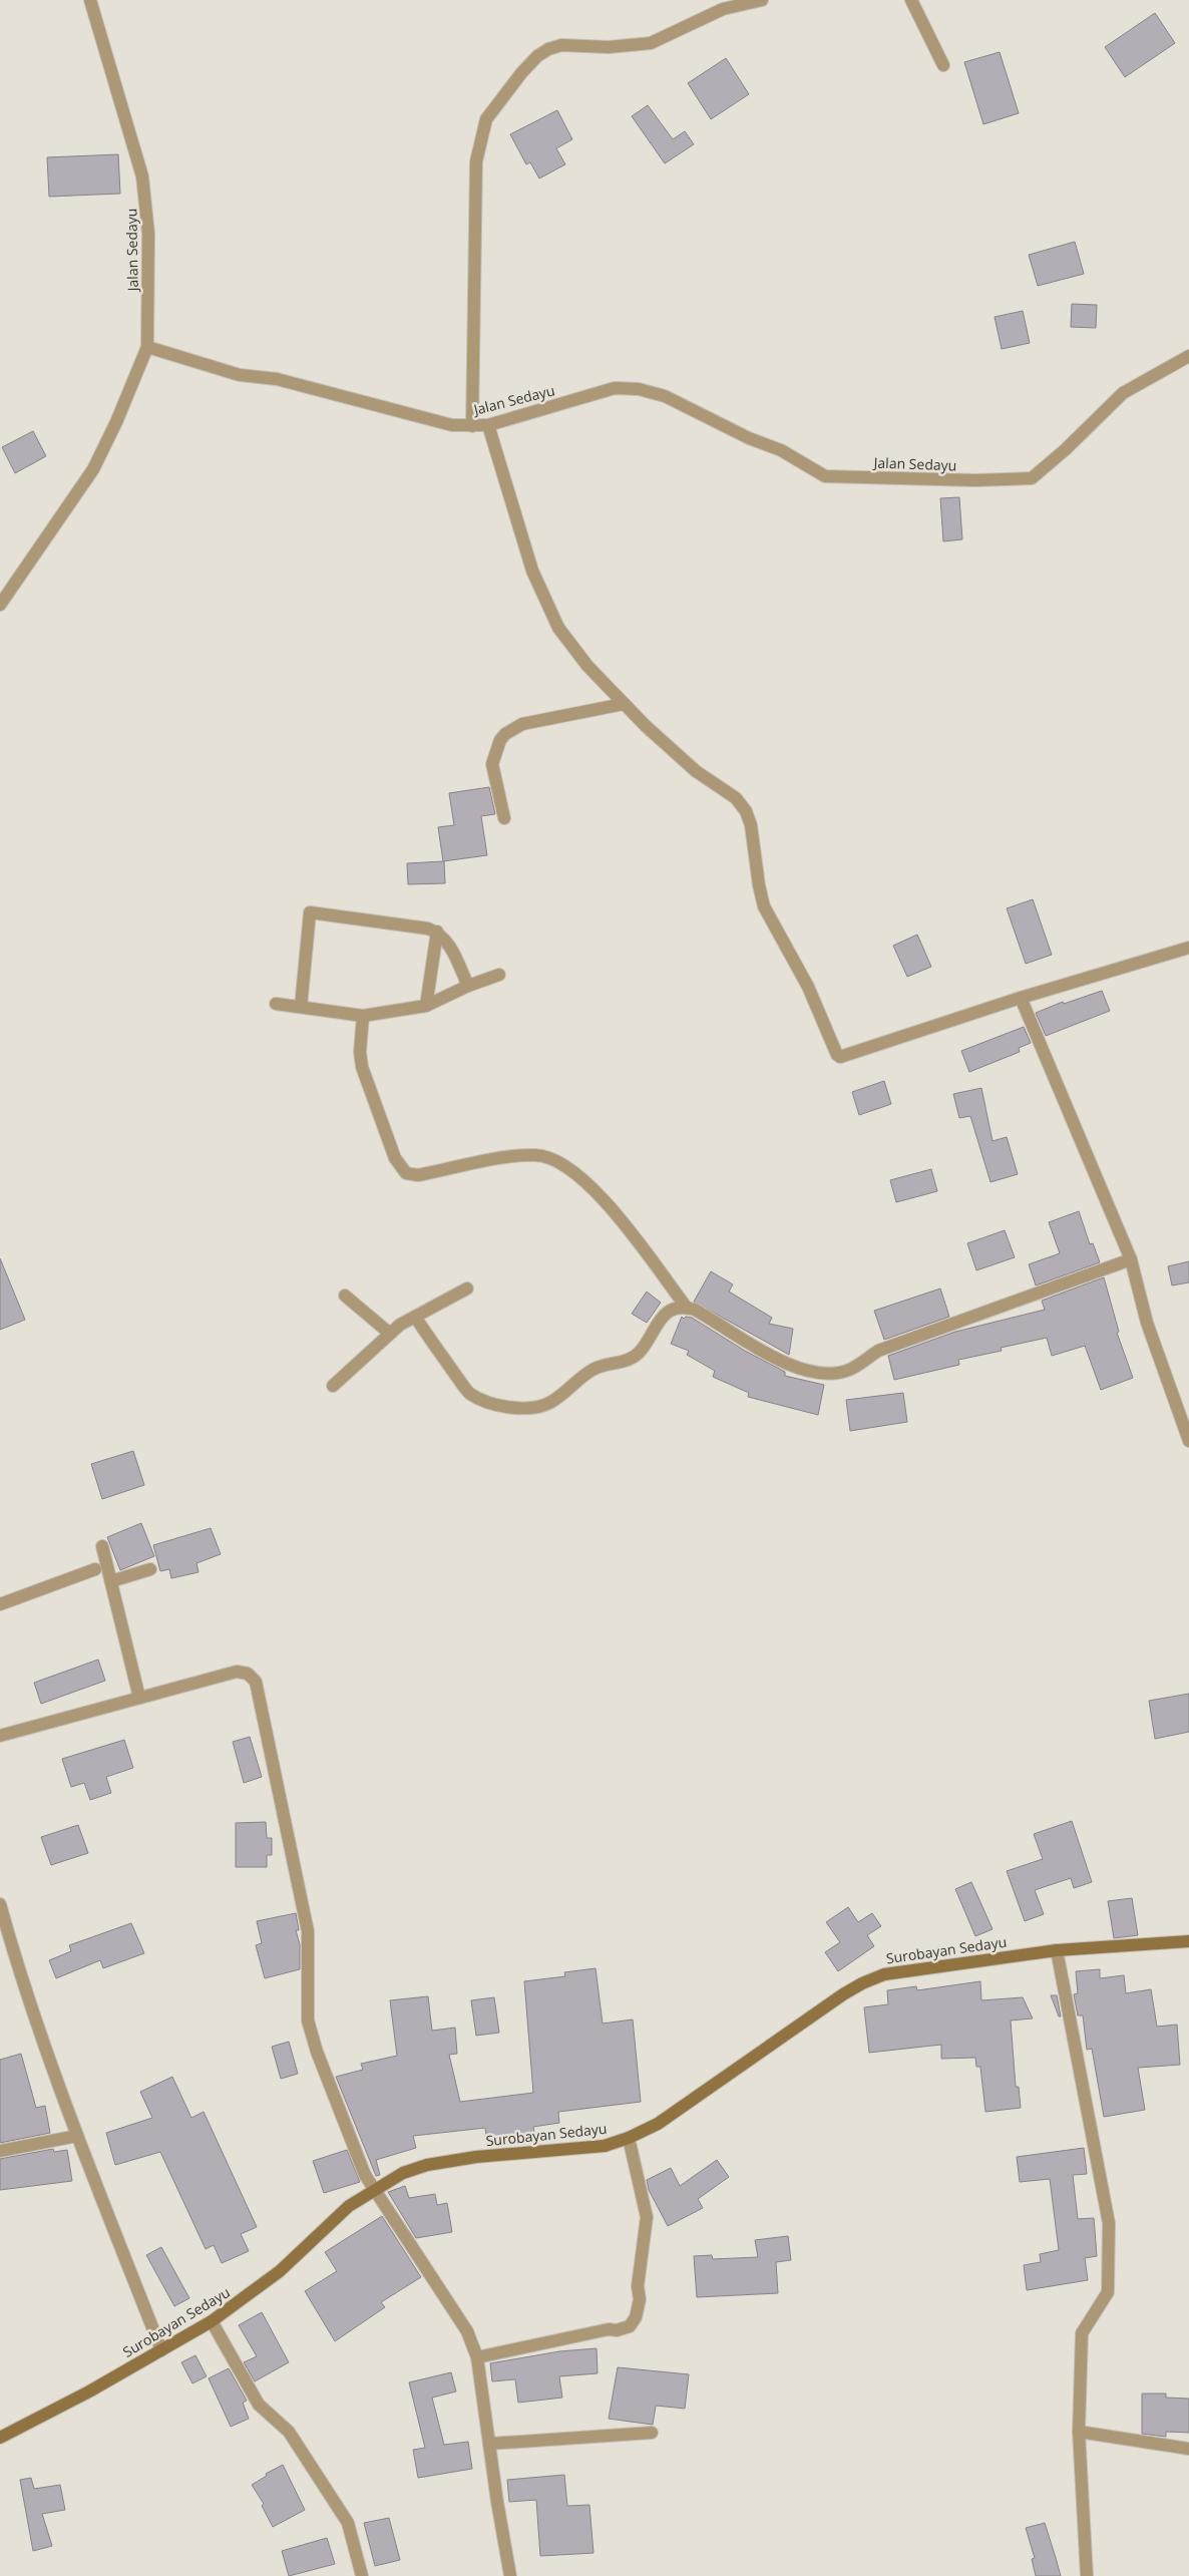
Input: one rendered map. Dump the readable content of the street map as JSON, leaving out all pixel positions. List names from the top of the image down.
{
  "streets": {
    "main road": ["Surobayan Sedayu"],
    "street": ["Jalan Sedayu"]
  }
}
